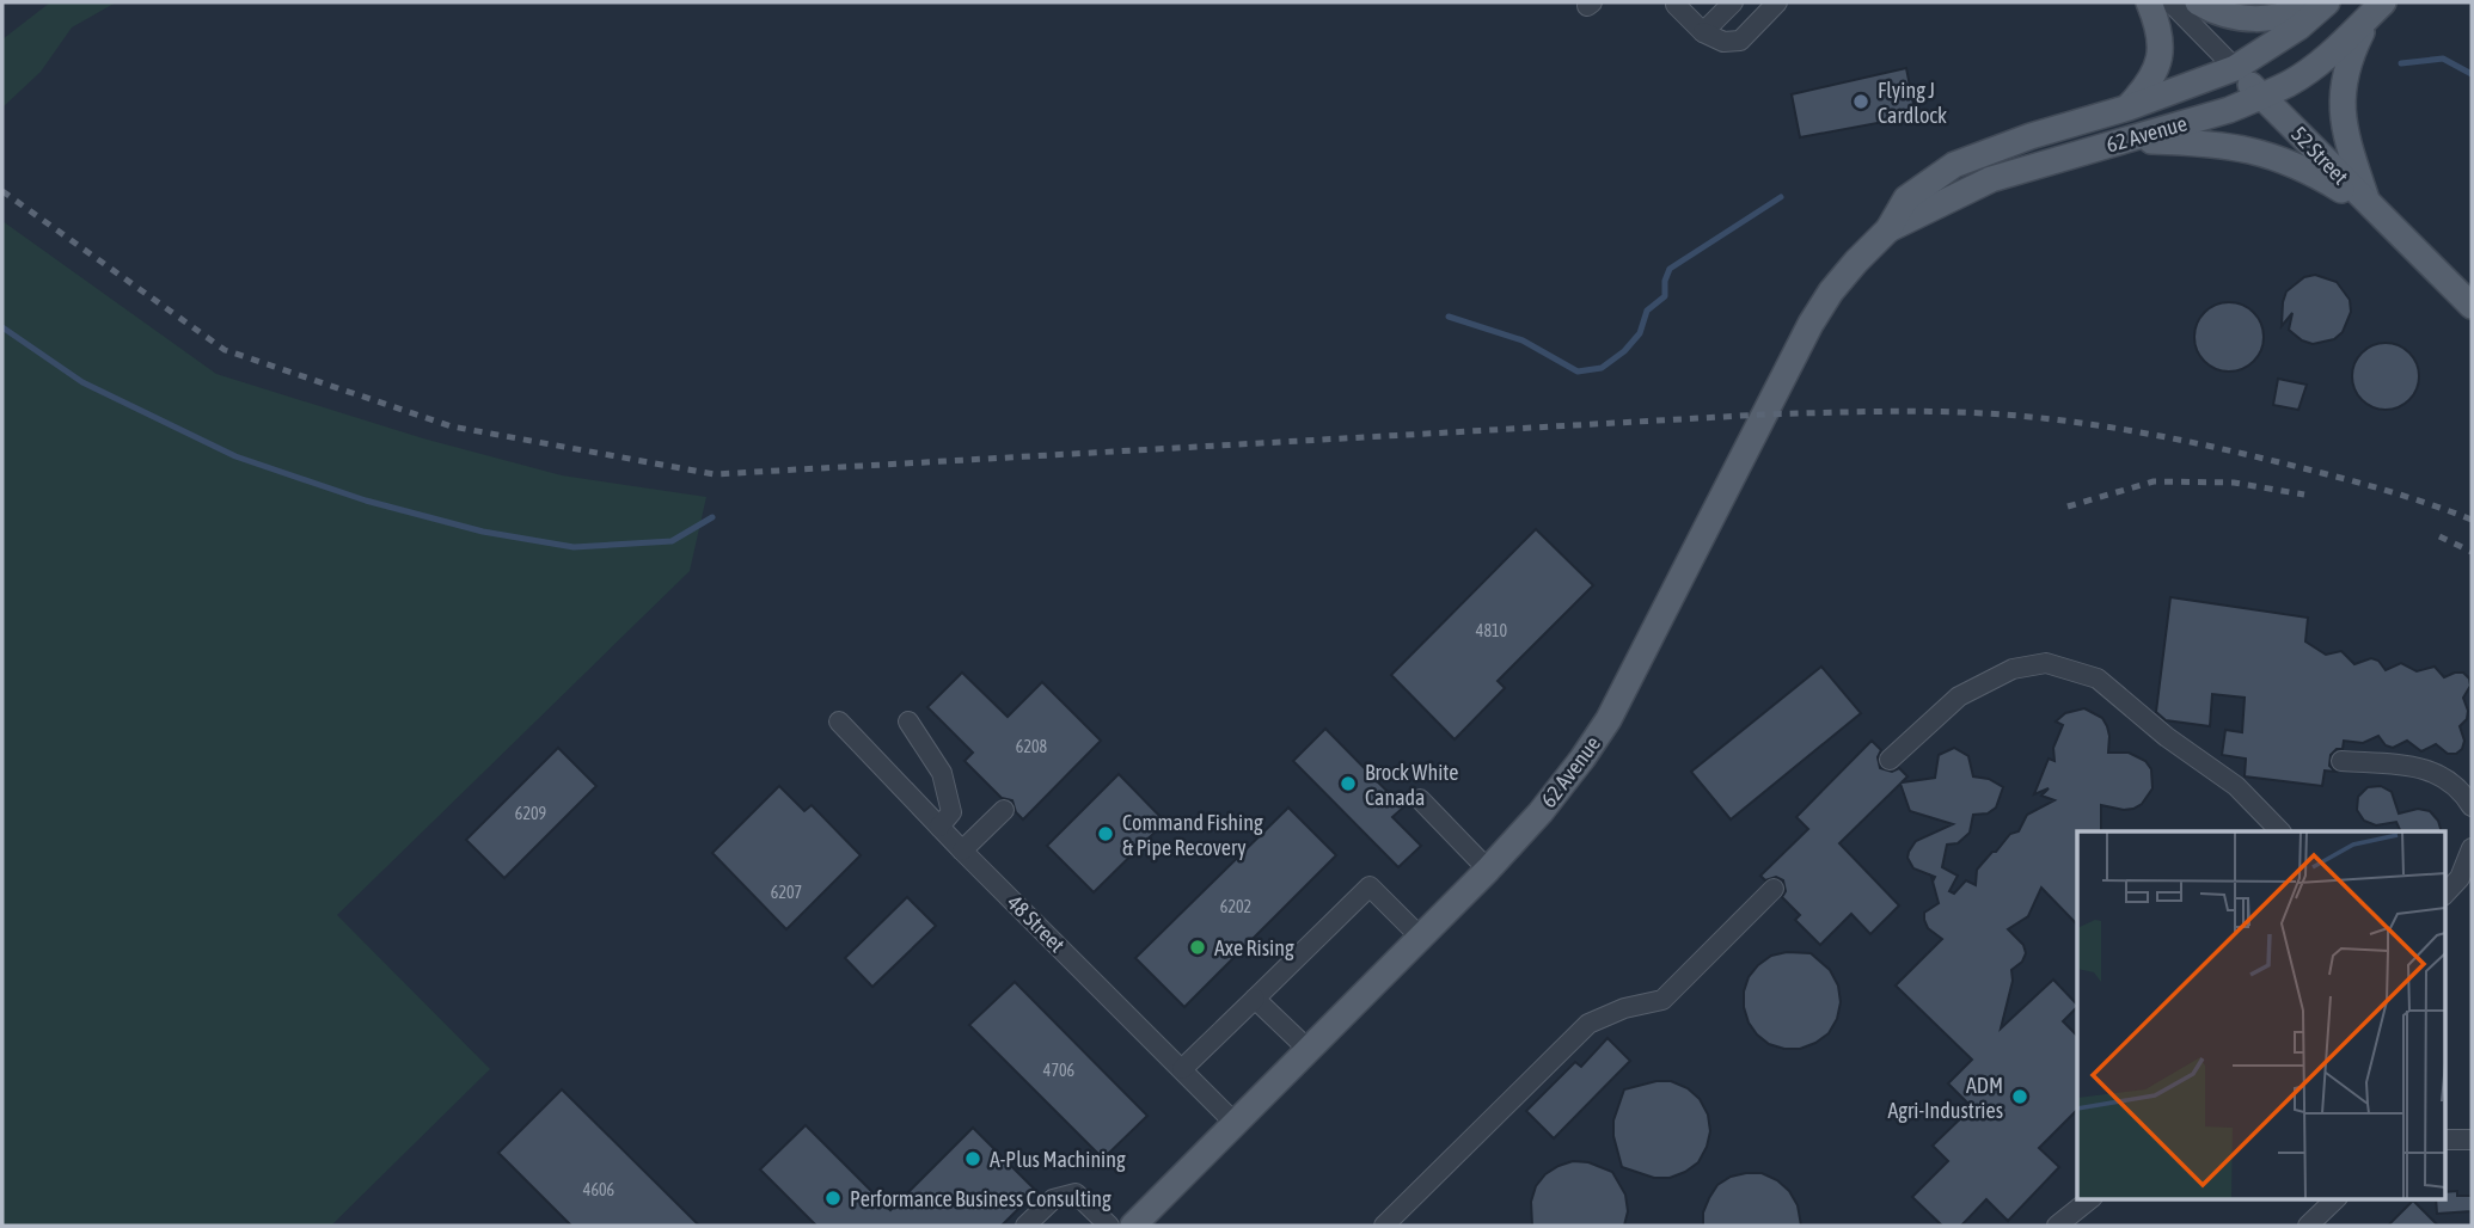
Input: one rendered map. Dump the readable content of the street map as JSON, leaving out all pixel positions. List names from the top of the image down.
{
  "streets": {
    "main road": ["62 Avenue", "52 Street"],
    "street": ["48 Street"]
  },
  "crossings": [
    ["62 Avenue", "52 Street"],
    ["62 Avenue", "48 Street"]
  ],
  "places": [
    "Flying J Cardlock",
    "Brock White Canada",
    "Command Fishing & Pipe Recovery",
    "Axe Rising",
    "ADM Agri-Industries",
    "A-Plus Machining",
    "Performance Business Consulting"
  ],
  "house_numbers": [
    "4810",
    "6208",
    "6209",
    "6207",
    "6202",
    "4706",
    "4606"
  ]
}
